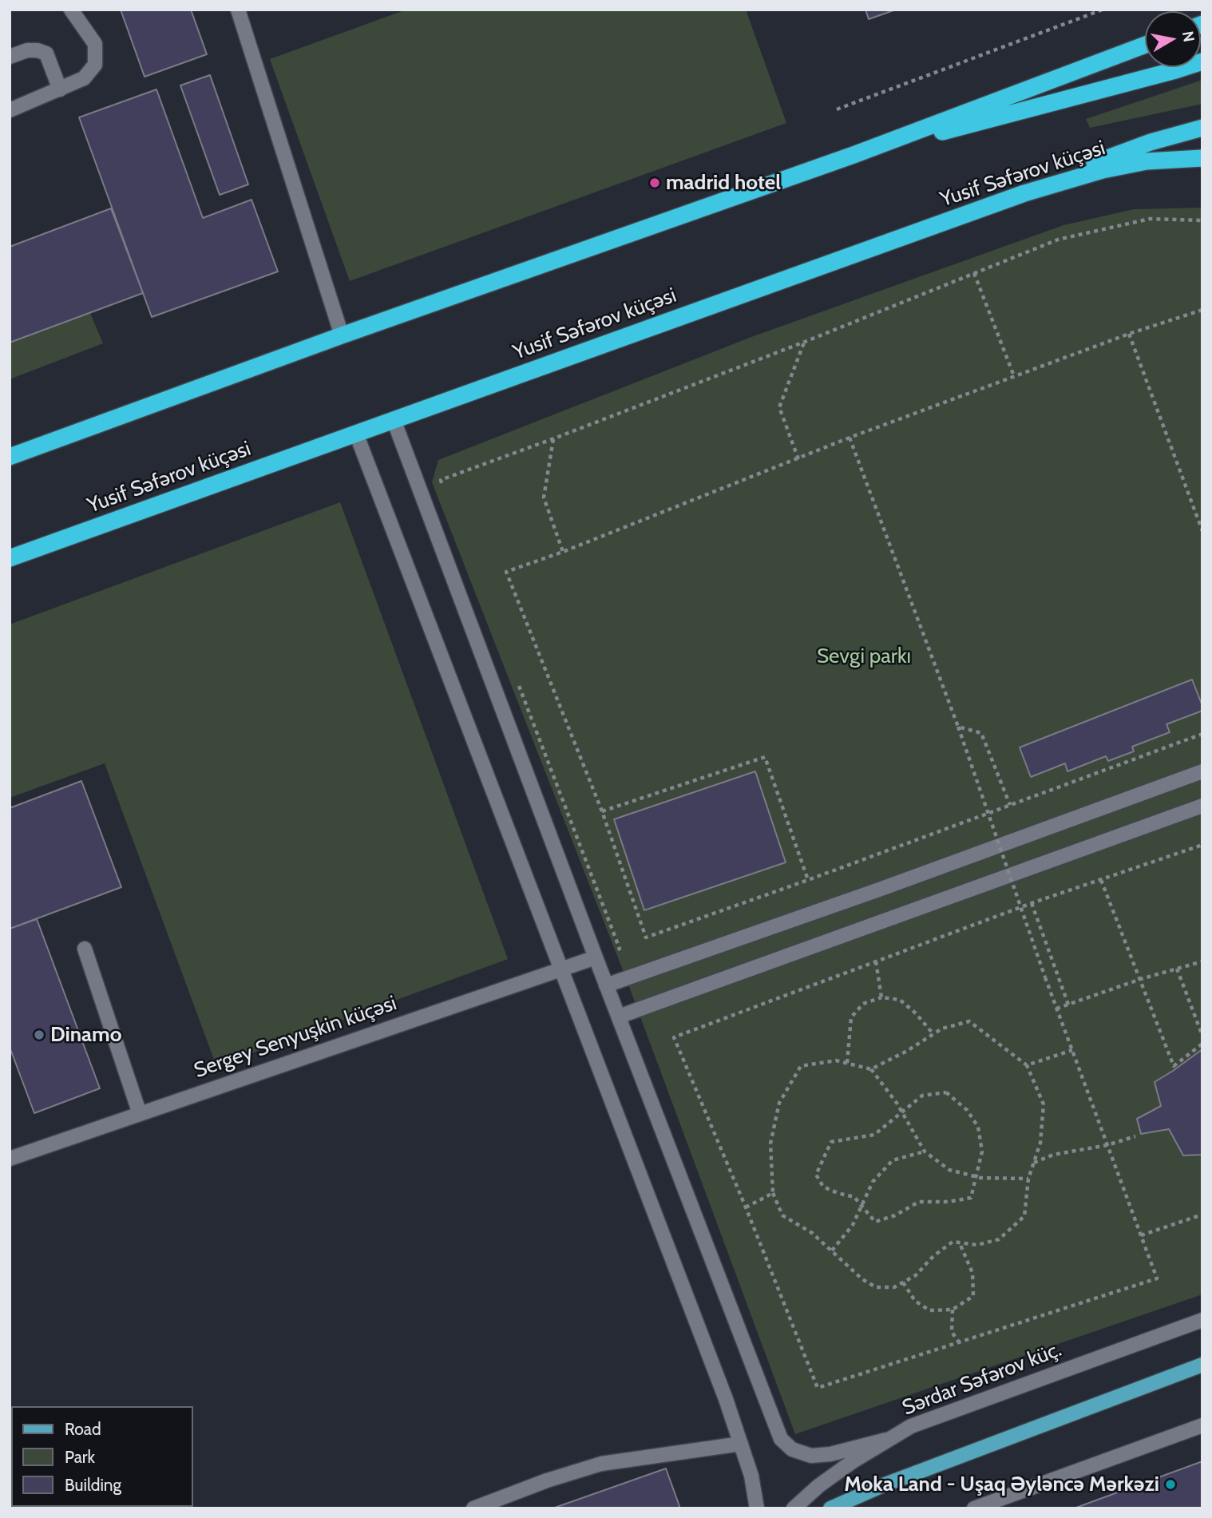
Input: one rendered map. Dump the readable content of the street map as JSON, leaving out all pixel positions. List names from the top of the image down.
{
  "streets": {
    "highway": ["Yusif Səfərov küçəsi"],
    "street": ["Sergey Senyuşkin küçəsi", "Sərdar Səfərov küç."]
  },
  "parks": ["Sevgi parkı"],
  "places": ["madrid hotel", "Dinamo", "Moka Land - Uşaq Əyləncə Mərkəzi"],
  "legend": ["Road", "Park", "Building"],
  "north": "right"
}
